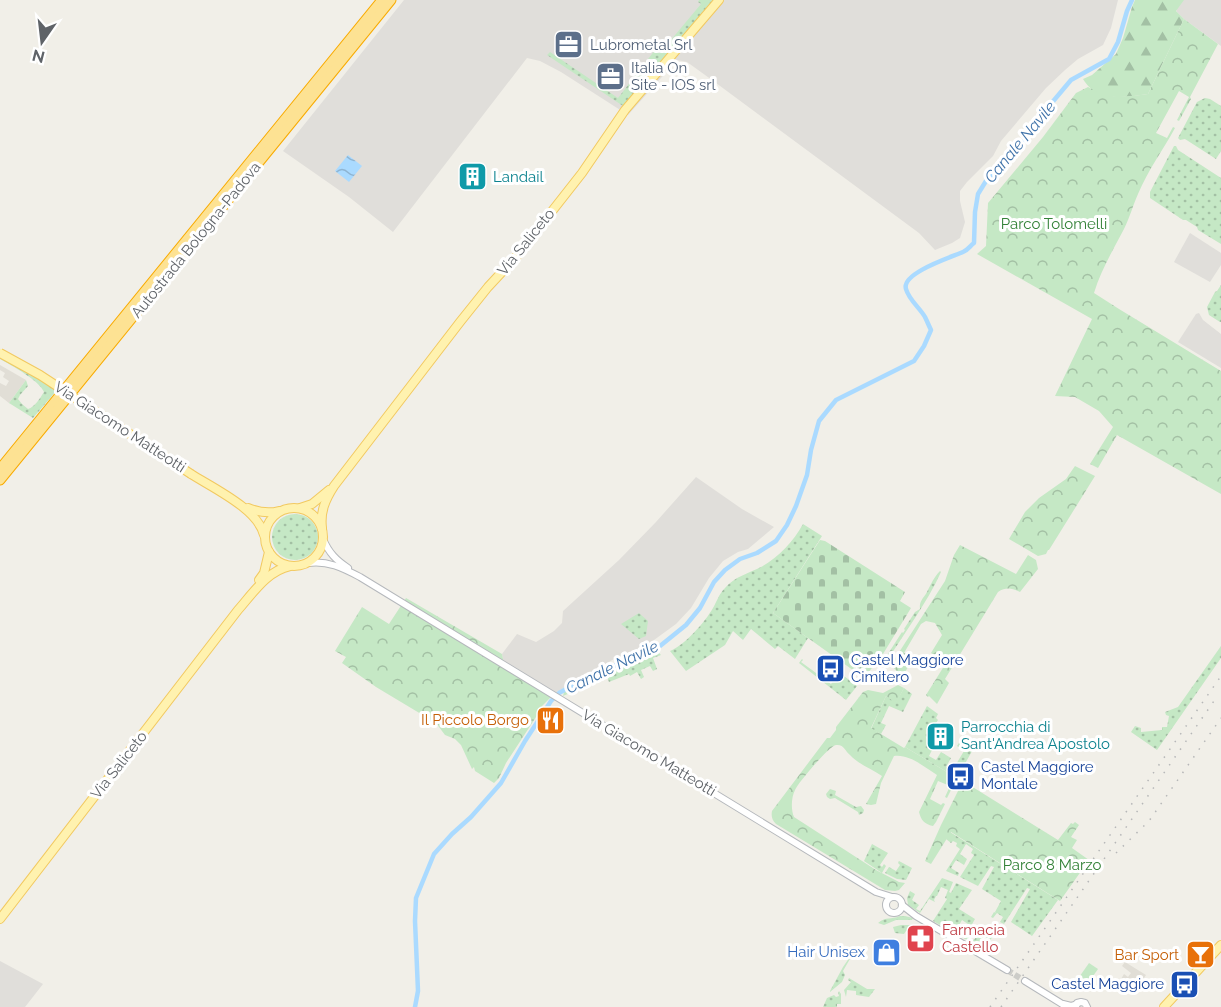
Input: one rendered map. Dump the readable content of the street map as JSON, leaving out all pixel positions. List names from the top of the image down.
{
  "streets": {
    "highway": ["Autostrada Bologna-Padova"],
    "main road": ["Via Saliceto", "Via Giacomo Matteotti"]
  },
  "crossings": [
    ["Via Saliceto", "Via Giacomo Matteotti"]
  ],
  "water": ["Canale Navile"],
  "parks": ["Parco Tolomelli", "Parco 8 Marzo"],
  "places": {
    "office": ["Lubrometal Srl", "Italia On Site - IOS srl"],
    "building": ["Landail", "Parrocchia di Sant'Andrea Apostolo"],
    "bus stop": ["Castel Maggiore Cimitero", "Castel Maggiore Montale", "Castel Maggiore"],
    "restaurant": ["Il Piccolo Borgo"],
    "pharmacy": ["Farmacia Castello"],
    "shop": ["Hair Unisex"],
    "bar": ["Bar Sport"]
  },
  "north": "bottom"
}
